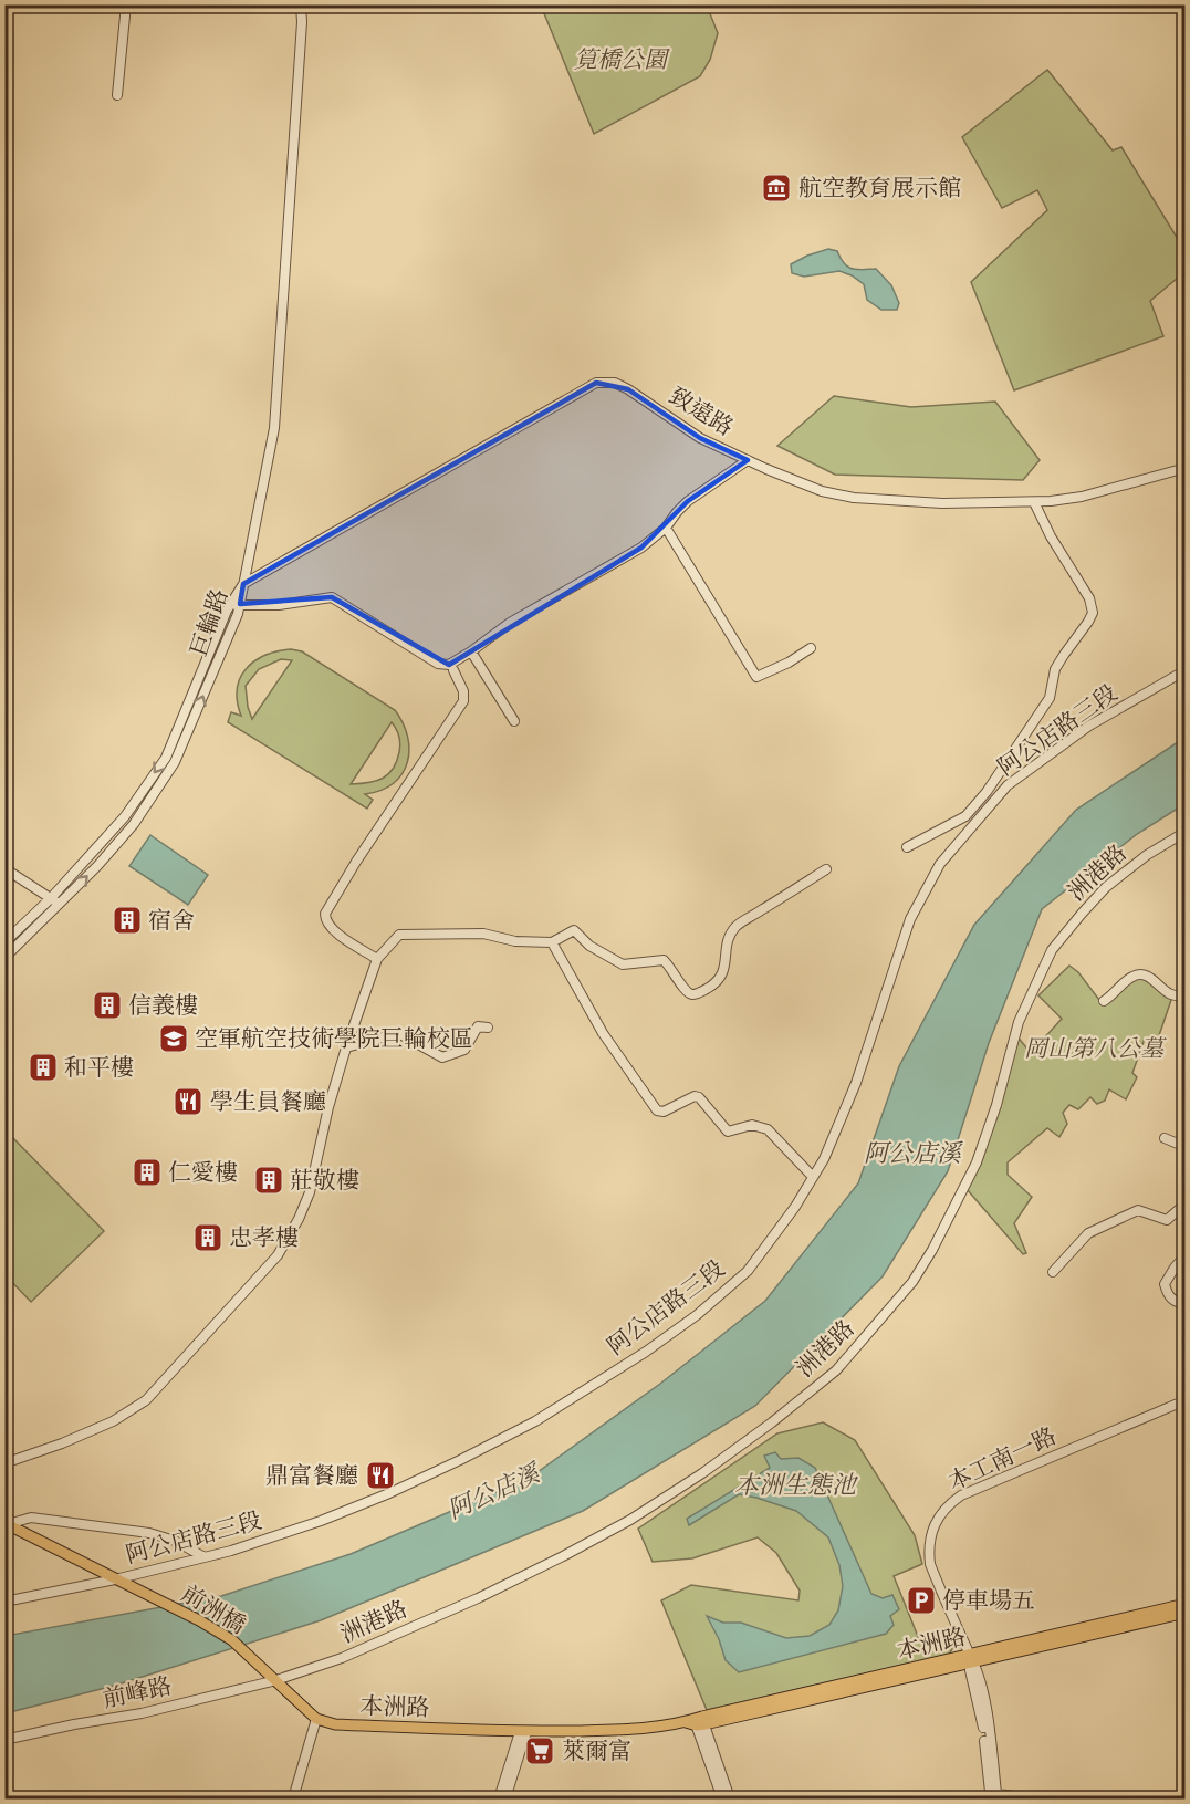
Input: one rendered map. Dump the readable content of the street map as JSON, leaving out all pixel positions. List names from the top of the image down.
{
  "streets": {
    "main road": ["前洲橋", "本洲路"],
    "street": [
      "致遠路",
      "巨輪路",
      "阿公店路三段",
      "洲港路",
      "本工南一路",
      "前峰路"
    ]
  },
  "crossings": [
    ["致遠路", "巨輪路"],
    ["阿公店路三段", "前洲橋"],
    ["洲港路", "前洲橋"],
    ["洲港路", "前峰路"],
    ["本工南一路", "本洲路"],
    ["前洲橋", "前峰路"]
  ],
  "water": ["阿公店溪", "本洲生態池"],
  "parks": ["筧橋公園", "岡山第八公墓"],
  "places": {
    "museum": ["航空教育展示館"],
    "building": [
      "宿舍",
      "信義樓",
      "和平樓",
      "仁愛樓",
      "莊敬樓",
      "忠孝樓"
    ],
    "school or university": ["空軍航空技術學院巨輪校區"],
    "restaurant": ["學生員餐廳", "鼎富餐廳"],
    "parking": ["停車場五"],
    "supermarket": ["萊爾富"]
  }
}
